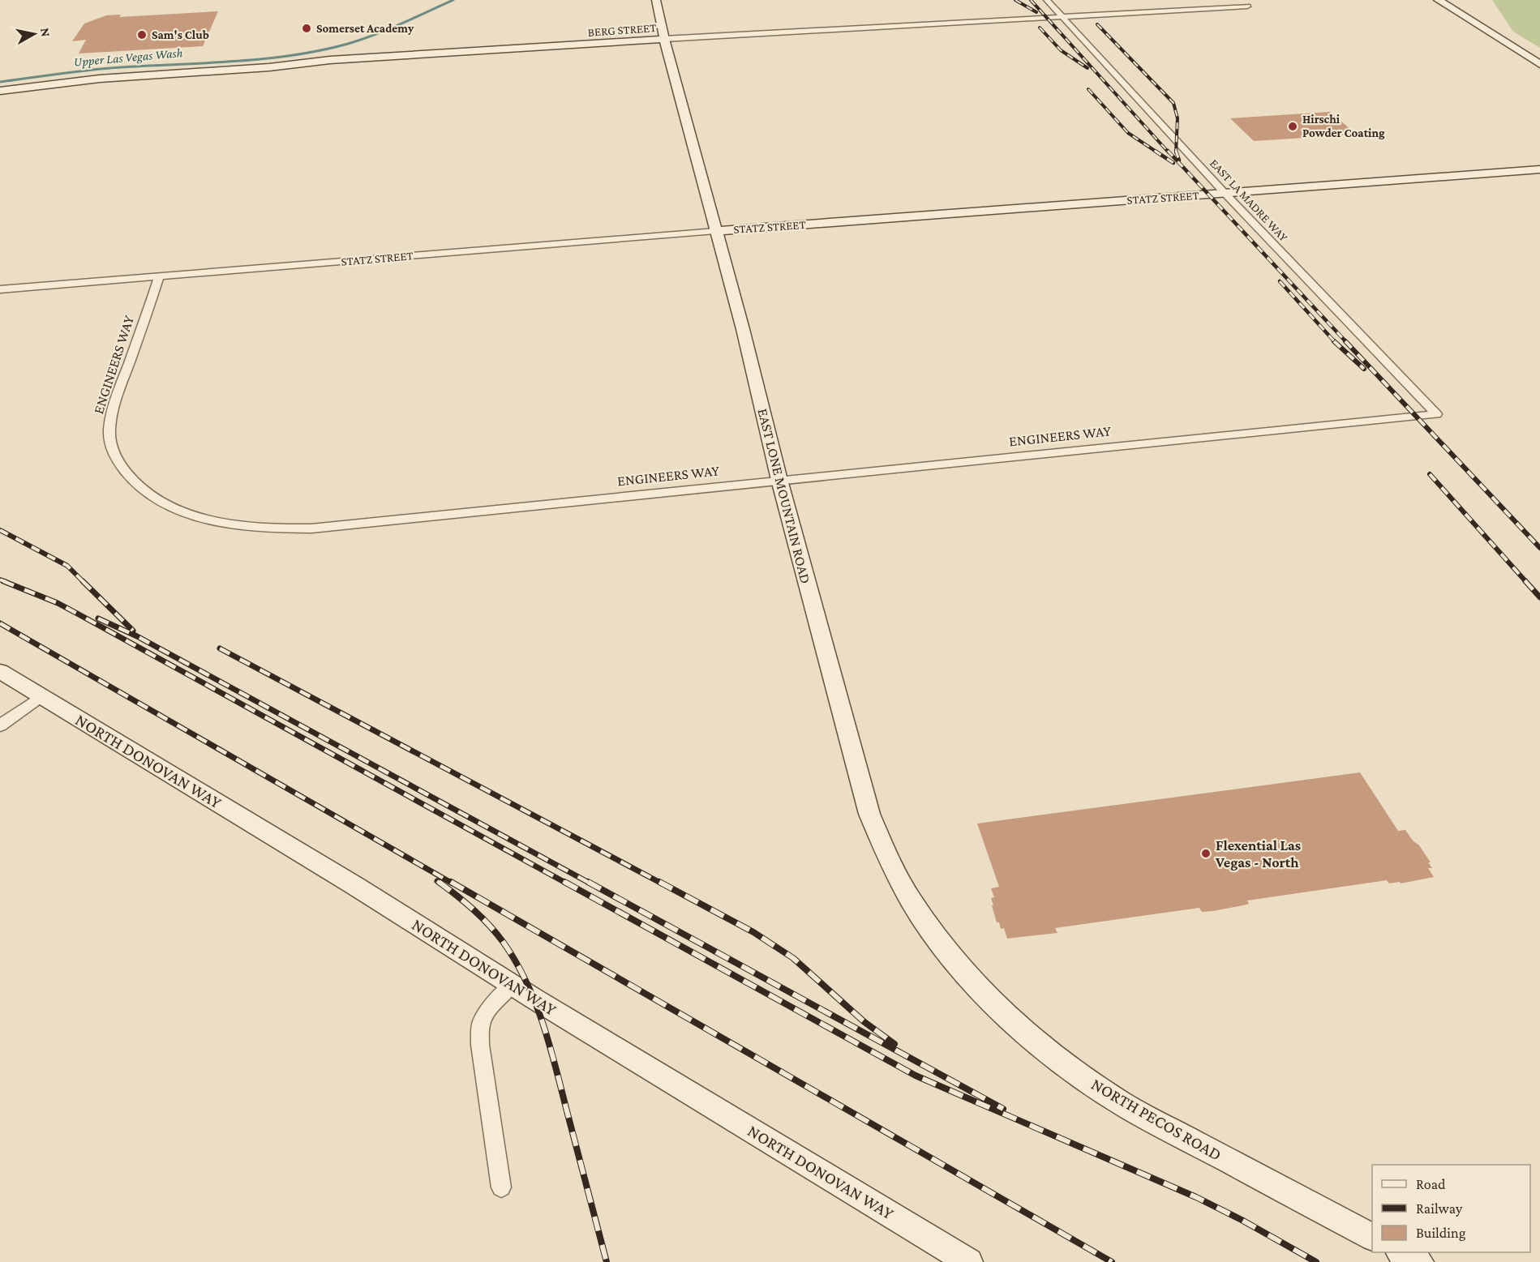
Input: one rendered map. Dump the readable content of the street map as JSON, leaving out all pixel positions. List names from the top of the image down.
{
  "streets": {
    "street": [
      "BERG STREET",
      "STATZ STREET",
      "EAST LA MADRE WAY",
      "ENGINEERS WAY",
      "EAST LONE MOUNTAIN ROAD",
      "NORTH DONOVAN WAY",
      "NORTH PECOS ROAD"
    ]
  },
  "crossings": [
    ["BERG STREET", "EAST LA MADRE WAY"],
    ["BERG STREET", "EAST LONE MOUNTAIN ROAD"],
    ["STATZ STREET", "EAST LA MADRE WAY"],
    ["STATZ STREET", "ENGINEERS WAY"],
    ["STATZ STREET", "EAST LONE MOUNTAIN ROAD"],
    ["EAST LA MADRE WAY", "ENGINEERS WAY"],
    ["ENGINEERS WAY", "EAST LONE MOUNTAIN ROAD"],
    ["EAST LONE MOUNTAIN ROAD", "NORTH PECOS ROAD"]
  ],
  "water": ["Upper Las Vegas Wash"],
  "places": [
    "Somerset Academy",
    "Sam's Club",
    "Hirschi Powder Coating",
    "Flexential Las Vegas - North"
  ],
  "legend": ["Road", "Railway", "Building"],
  "north": "right"
}
